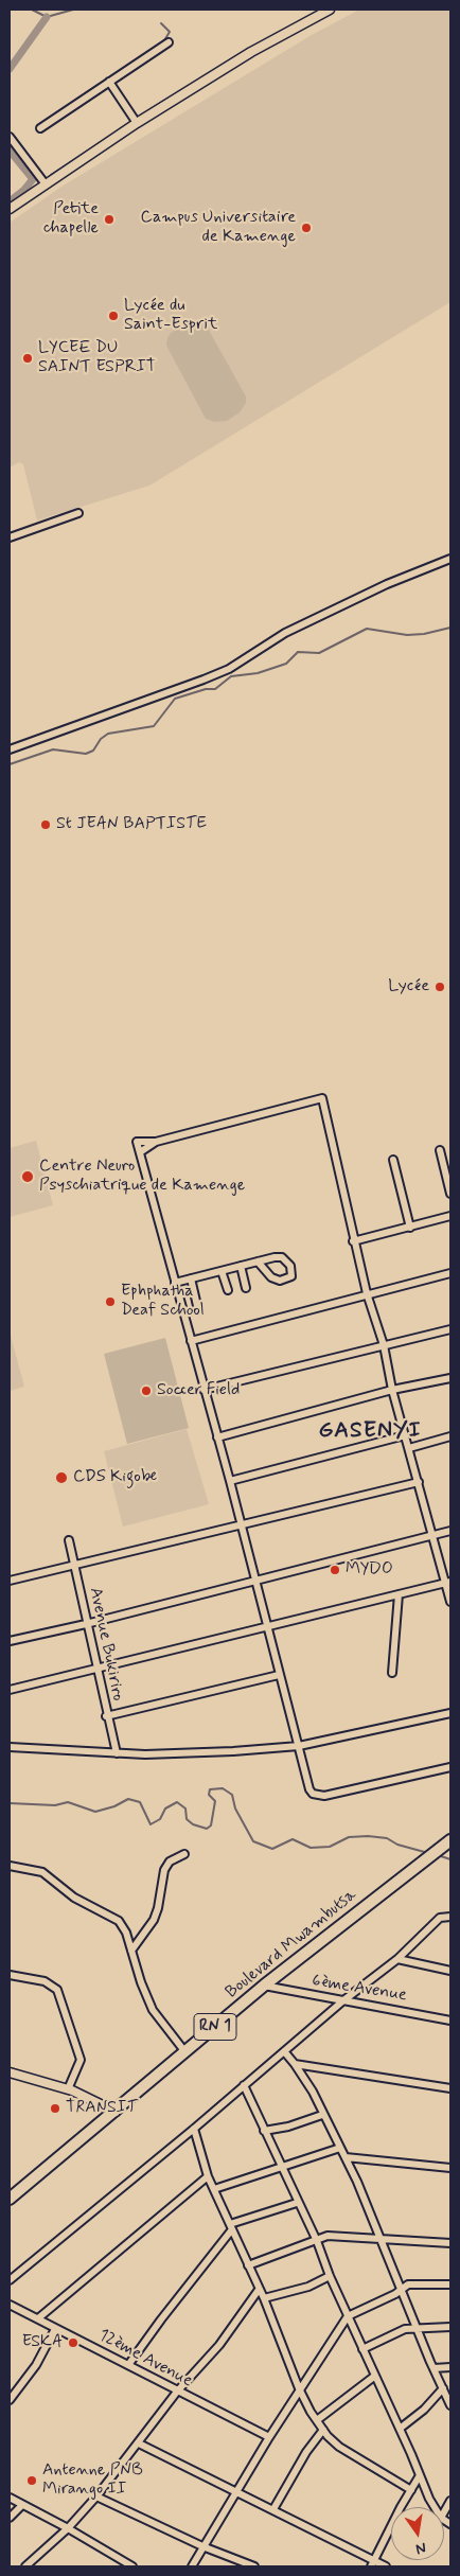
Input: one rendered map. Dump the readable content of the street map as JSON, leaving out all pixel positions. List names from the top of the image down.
{
  "streets": {
    "highway": ["Boulevard Mwambutsa", "RN 1"],
    "street": ["Avenue Bukiriro", "6ème Avenue", "12ème Avenue"]
  },
  "crossings": [
    ["Boulevard Mwambutsa", "6ème Avenue"]
  ],
  "districts": ["GASENYI"],
  "places": [
    "Petite chapelle",
    "Campus Universitaire de Kamenge",
    "Lycée du Saint-Esprit",
    "LYCEE DU SAINT ESPRIT",
    "St JEAN BAPTISTE",
    "Lycée",
    "Centre Neuro Psyschiatrique de Kamenge",
    "Ephphatha Deaf School",
    "Soccer Field",
    "CDS Kigobe",
    "MYDO",
    "TRANSIT",
    "ESKA",
    "Antenne PNB Mirango II"
  ],
  "north": "bottom"
}
